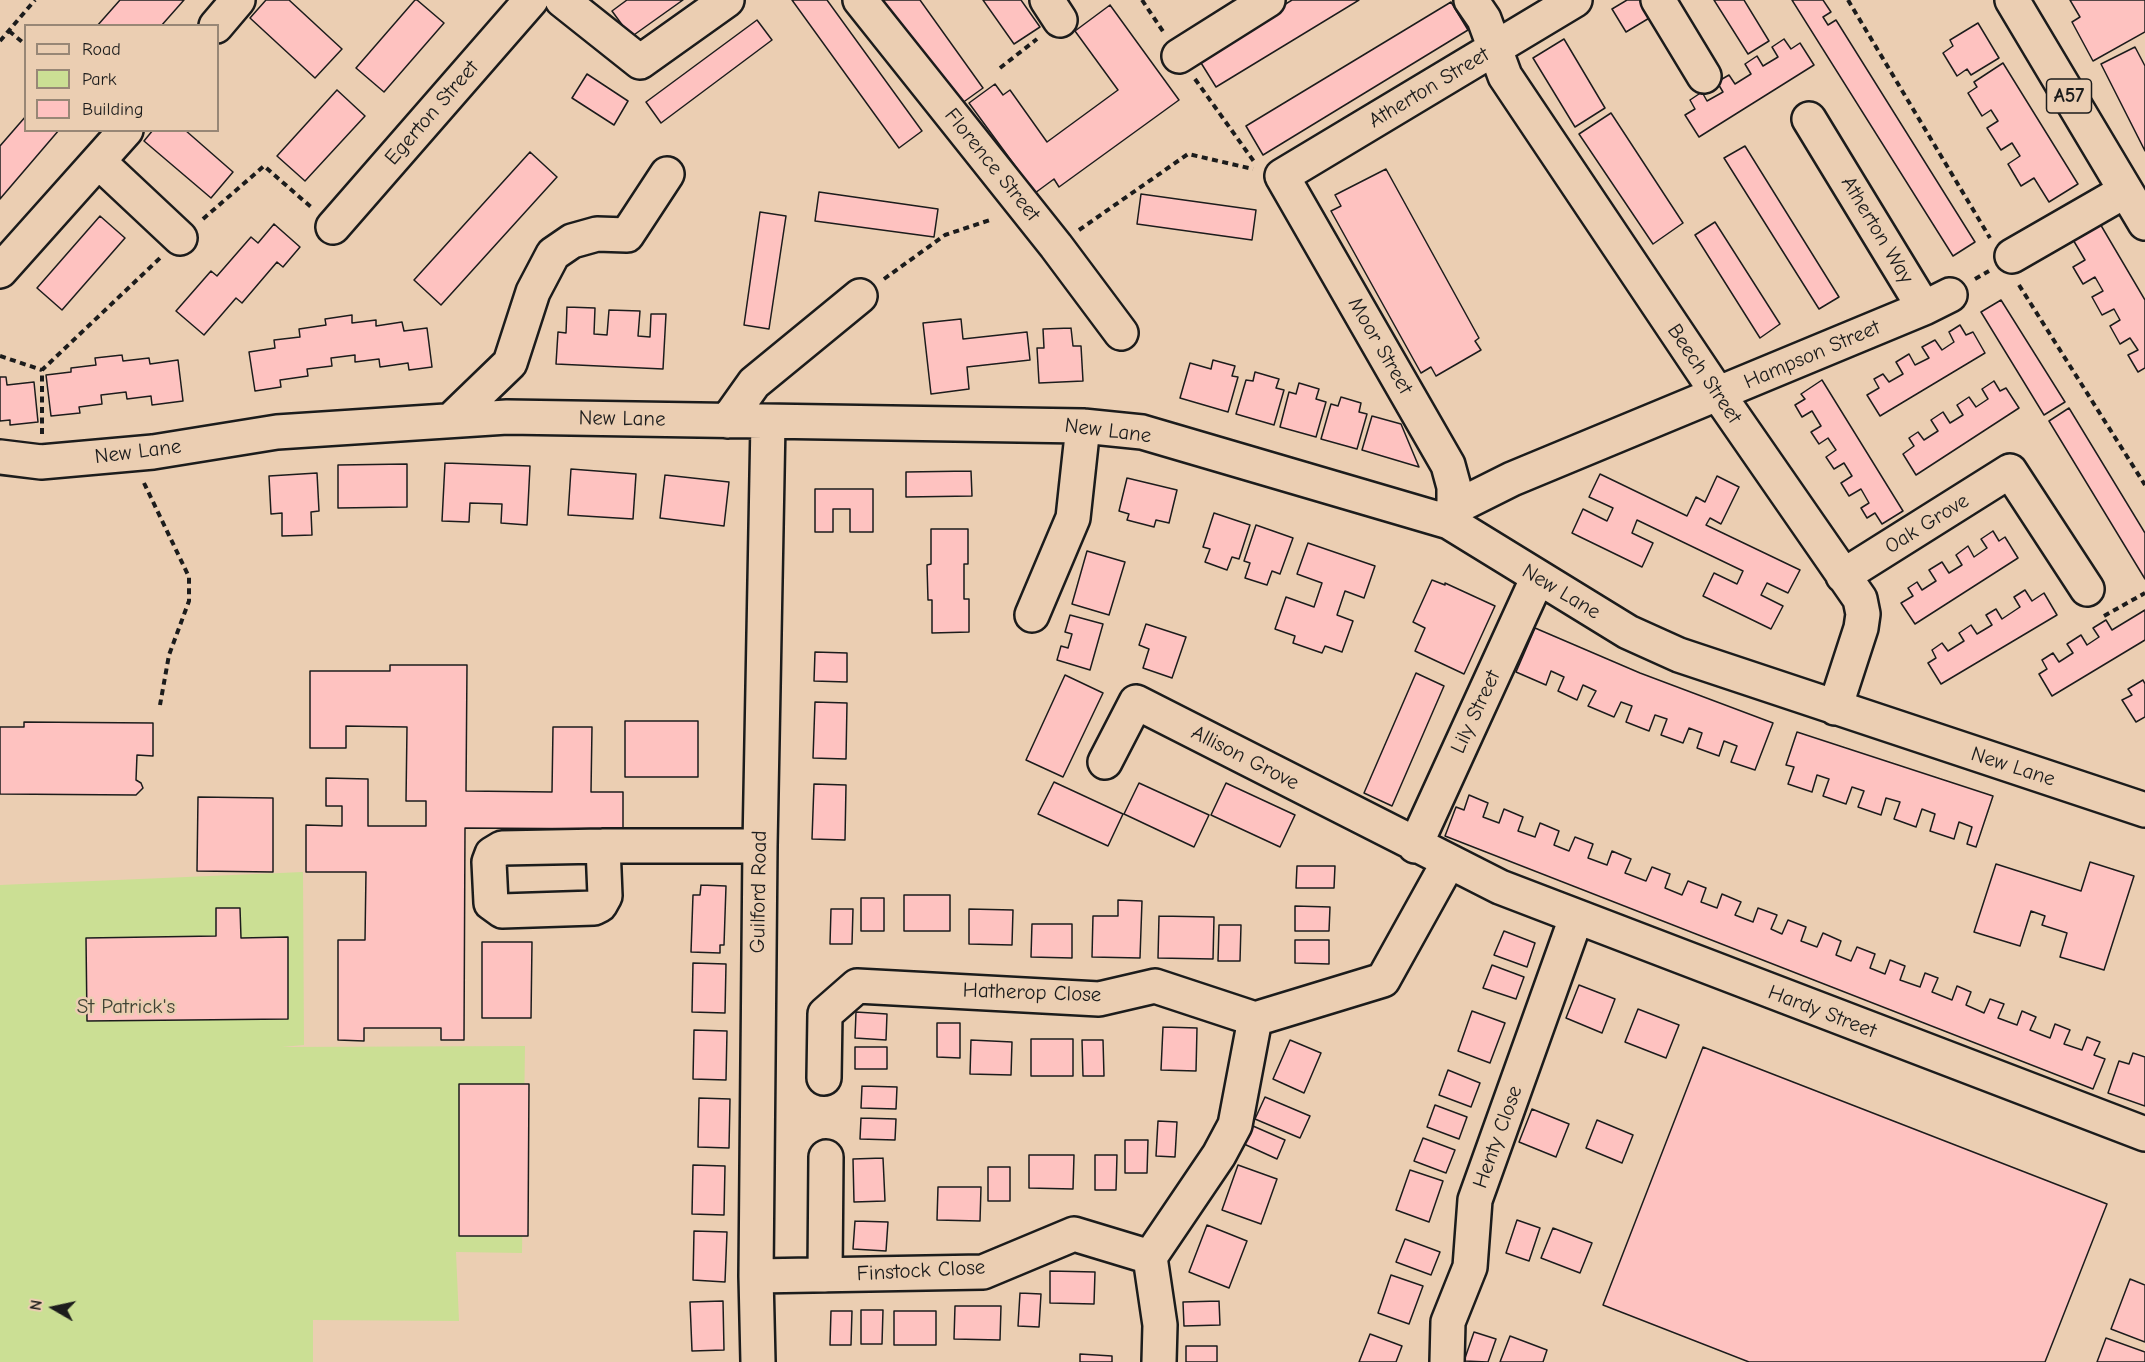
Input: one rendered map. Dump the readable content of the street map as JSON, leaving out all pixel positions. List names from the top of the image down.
{
  "streets": {
    "street": [
      "Atherton Street",
      "A57",
      "Egerton Street",
      "Florence Street",
      "Atherton Way",
      "Moor Street",
      "Hampson Street",
      "Beech Street",
      "New Lane",
      "Oak Grove",
      "Lily Street",
      "Allison Grove",
      "Guilford Road",
      "Hatherop Close",
      "Hardy Street",
      "Henty Close",
      "Finstock Close"
    ]
  },
  "crossings": [
    ["Atherton Street", "Moor Street"],
    ["Atherton Street", "Beech Street"],
    ["Atherton Way", "Hampson Street"],
    ["Moor Street", "Hampson Street"],
    ["Moor Street", "New Lane"],
    ["Hampson Street", "Beech Street"],
    ["Hampson Street", "New Lane"],
    ["Beech Street", "New Lane"],
    ["Beech Street", "Oak Grove"],
    ["New Lane", "Lily Street"],
    ["New Lane", "Guilford Road"],
    ["Lily Street", "Allison Grove"],
    ["Guilford Road", "Finstock Close"],
    ["Hardy Street", "Henty Close"]
  ],
  "parks": ["St Patrick's"],
  "legend": ["Road", "Park", "Building"],
  "north": "left"
}
